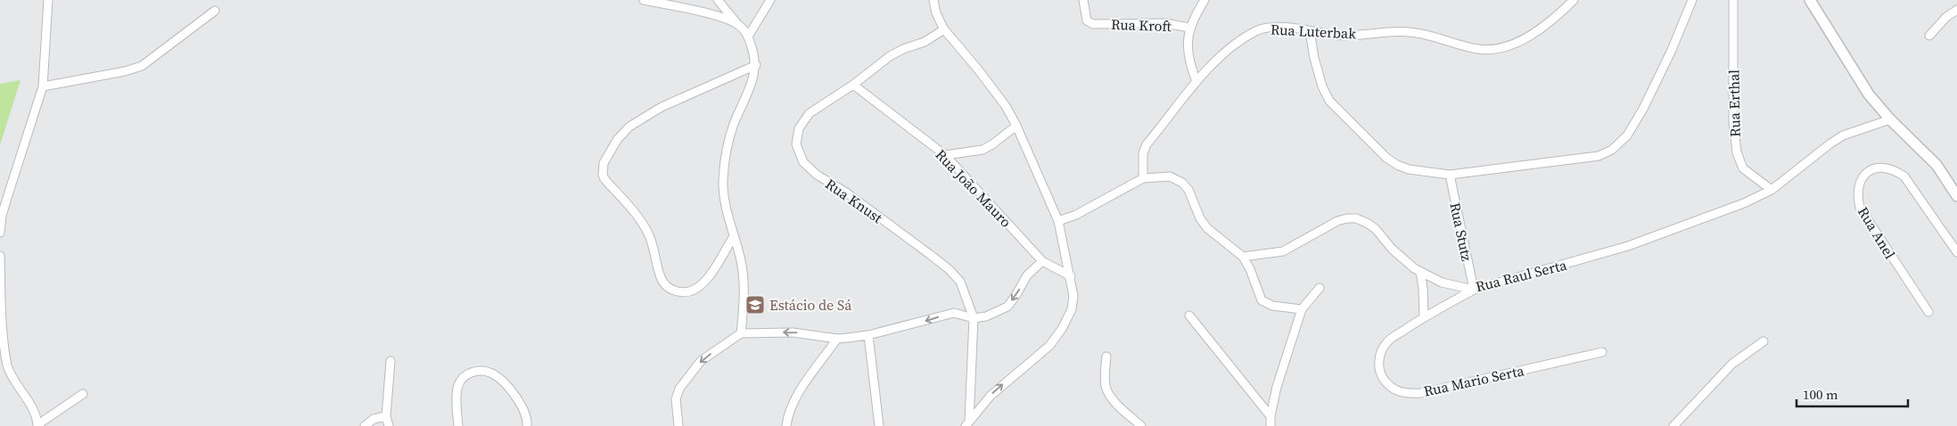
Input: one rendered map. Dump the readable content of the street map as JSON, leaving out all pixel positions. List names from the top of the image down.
{
  "streets": {
    "street": [
      "Rua Kroft",
      "Rua Luterbak",
      "Rua Erthal",
      "Rua João Mauro",
      "Rua Knust",
      "Rua Stutz",
      "Rua Anel",
      "Rua Raul Serta",
      "Rua Mario Serta"
    ]
  },
  "crossings": [
    ["Rua Erthal", "Rua Raul Serta"],
    ["Rua João Mauro", "Rua Knust"],
    ["Rua Stutz", "Rua Raul Serta"],
    ["Rua Stutz", "Rua Mario Serta"],
    ["Rua Raul Serta", "Rua Mario Serta"]
  ],
  "places": {
    "school or university": ["Estácio de Sá"]
  },
  "scale_bar": "100 m"
}
